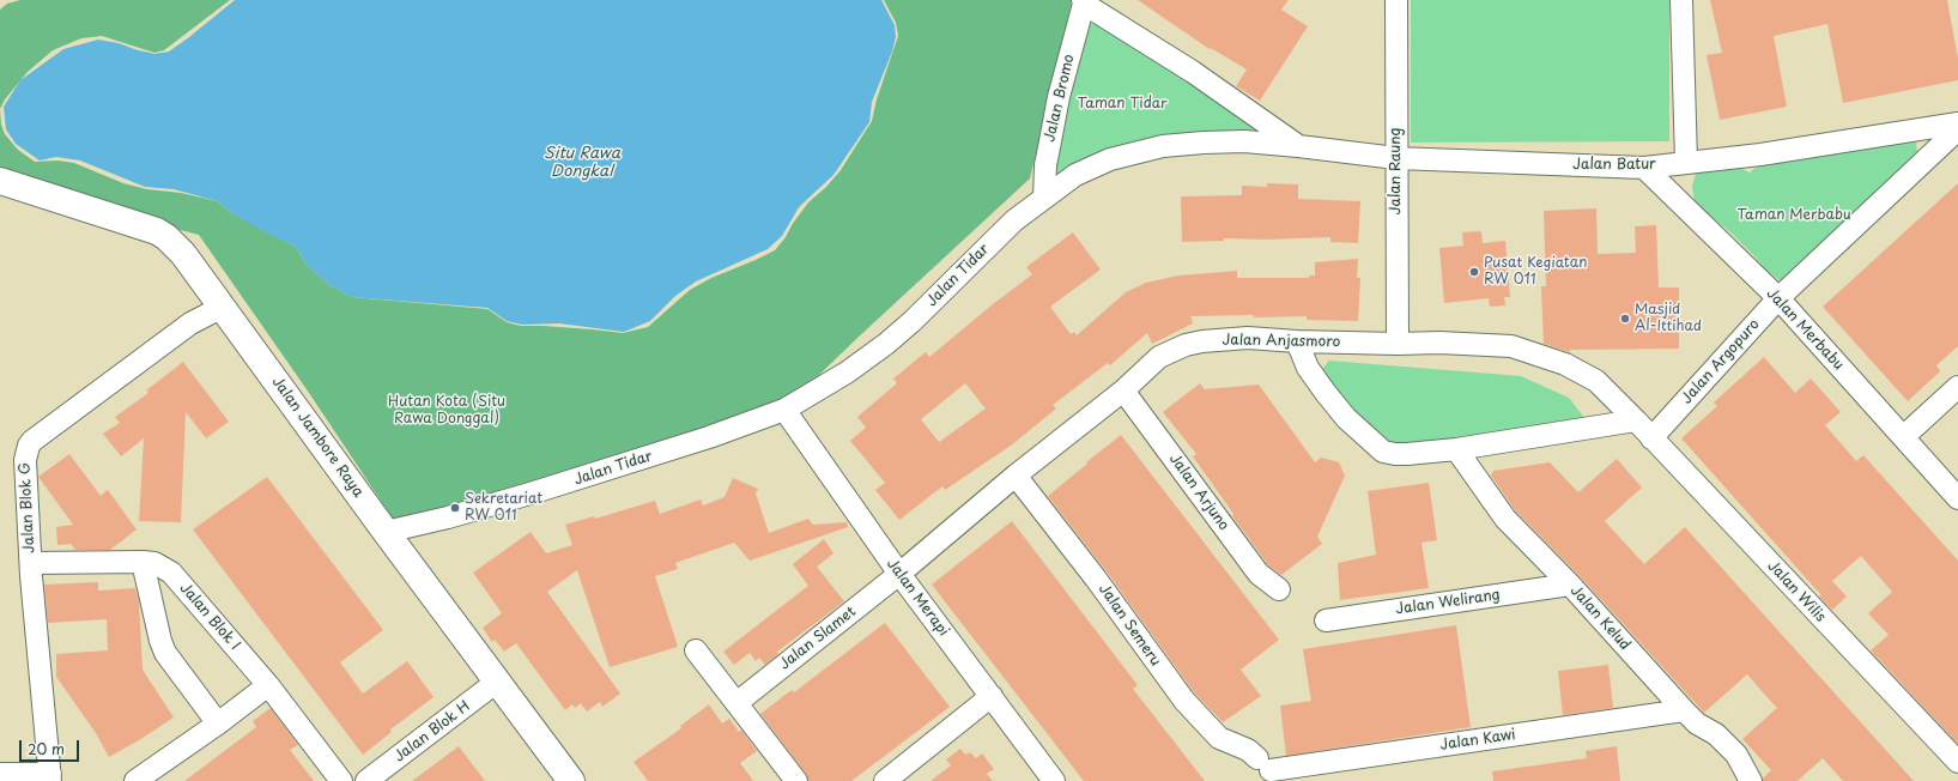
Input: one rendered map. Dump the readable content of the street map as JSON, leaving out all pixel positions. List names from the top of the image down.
{
  "streets": {
    "street": [
      "Jalan Bromo",
      "Jalan Batur",
      "Jalan Raung",
      "Jalan Tidar",
      "Jalan Merbabu",
      "Jalan Anjasmoro",
      "Jalan Argopuro",
      "Jalan Jambore Raya",
      "Jalan Arjuno",
      "Jalan Blok G",
      "Jalan Wilis",
      "Jalan Merapi",
      "Jalan Welirang",
      "Jalan Blok I",
      "Jalan Kelud",
      "Jalan Semeru",
      "Jalan Slamet",
      "Jalan Blok H",
      "Jalan Kawi"
    ]
  },
  "crossings": [
    ["Jalan Bromo", "Jalan Tidar"],
    ["Jalan Batur", "Jalan Raung"],
    ["Jalan Batur", "Jalan Tidar"],
    ["Jalan Batur", "Jalan Merbabu"],
    ["Jalan Raung", "Jalan Anjasmoro"],
    ["Jalan Tidar", "Jalan Jambore Raya"],
    ["Jalan Tidar", "Jalan Merapi"],
    ["Jalan Merbabu", "Jalan Argopuro"],
    ["Jalan Anjasmoro", "Jalan Arjuno"],
    ["Jalan Anjasmoro", "Jalan Wilis"],
    ["Jalan Anjasmoro", "Jalan Merapi"],
    ["Jalan Anjasmoro", "Jalan Semeru"],
    ["Jalan Anjasmoro", "Jalan Slamet"],
    ["Jalan Argopuro", "Jalan Wilis"],
    ["Jalan Jambore Raya", "Jalan Blok G"],
    ["Jalan Jambore Raya", "Jalan Blok H"],
    ["Jalan Blok G", "Jalan Blok I"],
    ["Jalan Merapi", "Jalan Slamet"],
    ["Jalan Welirang", "Jalan Kelud"],
    ["Jalan Kelud", "Jalan Kawi"],
    ["Jalan Semeru", "Jalan Kawi"]
  ],
  "water": ["Situ Rawa Dongkal"],
  "parks": ["Taman Tidar", "Taman Merbabu", "Hutan Kota (Situ Rawa Donggal)"],
  "places": ["Pusat Kegiatan RW 011", "Masjid Al-Ittihad", "Sekretariat RW 011"],
  "scale_bar": "20 m"
}
